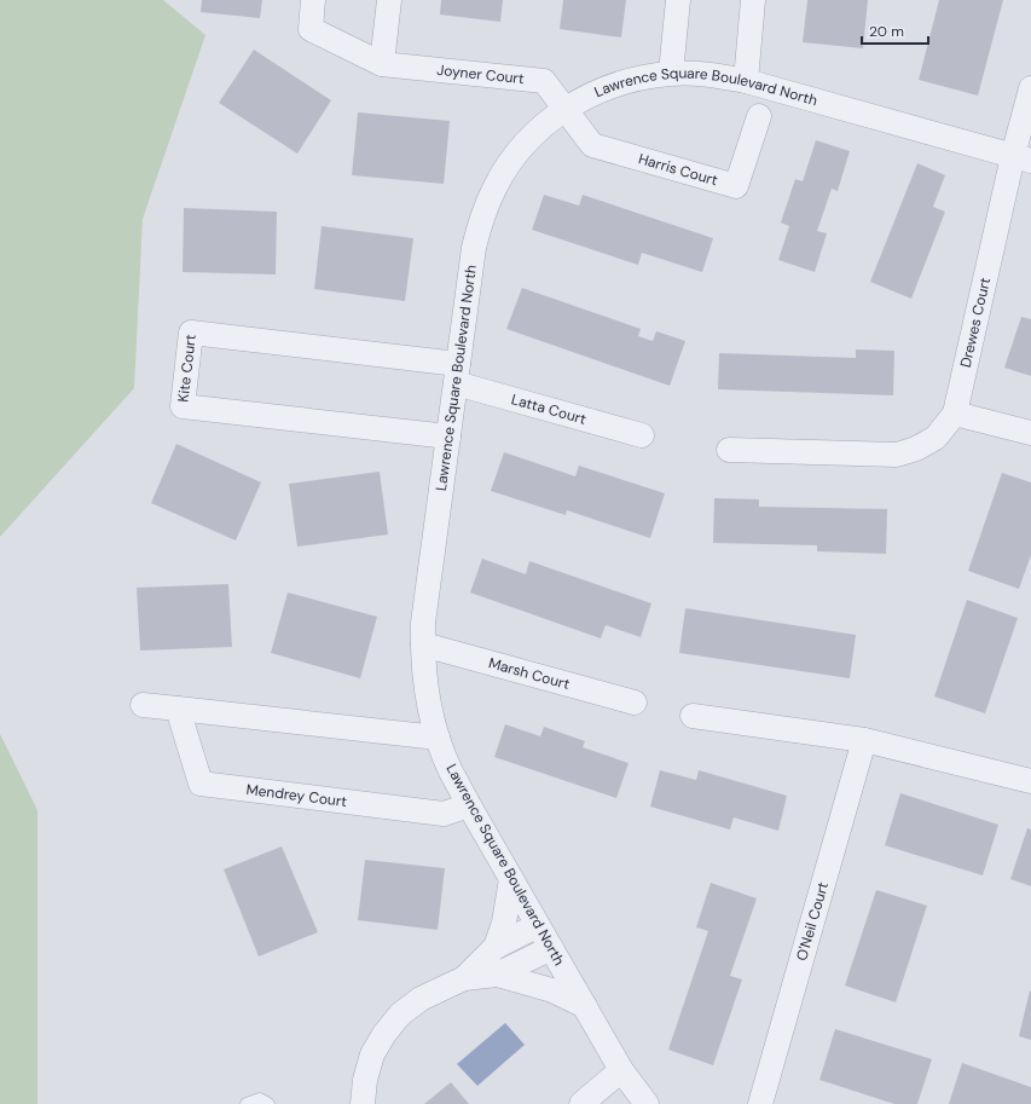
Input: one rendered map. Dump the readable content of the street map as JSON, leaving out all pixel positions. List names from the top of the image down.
{
  "streets": {
    "street": [
      "Joyner Court",
      "Lawrence Square Boulevard North",
      "Harris Court",
      "Drewes Court",
      "Kite Court",
      "Latta Court",
      "Marsh Court",
      "Mendrey Court",
      "O'Neil Court"
    ]
  },
  "crossings": [
    ["Joyner Court", "Lawrence Square Boulevard North"],
    ["Joyner Court", "Harris Court"],
    ["Lawrence Square Boulevard North", "Harris Court"],
    ["Lawrence Square Boulevard North", "Drewes Court"],
    ["Lawrence Square Boulevard North", "Kite Court"],
    ["Lawrence Square Boulevard North", "Latta Court"],
    ["Lawrence Square Boulevard North", "Marsh Court"],
    ["Lawrence Square Boulevard North", "Mendrey Court"],
    ["Kite Court", "Latta Court"]
  ],
  "scale_bar": "20 m"
}
